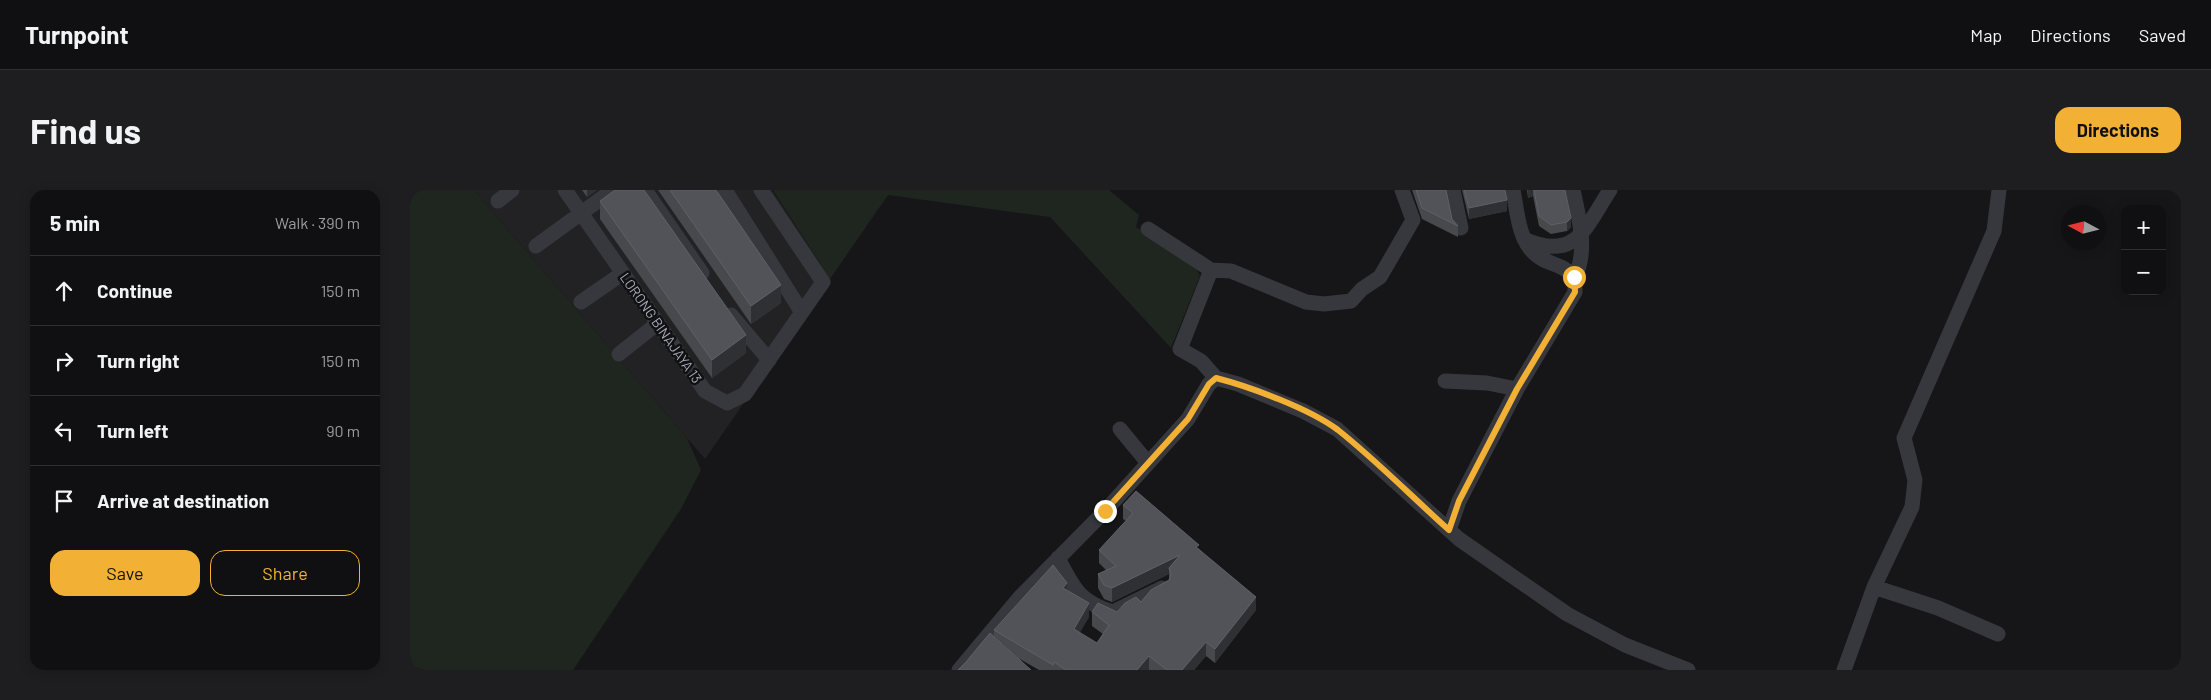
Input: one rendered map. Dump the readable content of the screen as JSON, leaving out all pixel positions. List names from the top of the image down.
{
  "streets": {
    "street": ["LORONG BINAJAYA 13"]
  },
  "north": "left",
  "page": {
    "header": "Turnpoint",
    "nav": ["Map", "Directions", "Saved"],
    "buttons": [
      "Directions",
      ["Save", "Share"]
    ],
    "title": "Find us",
    "heading": ["5 min", "Walk · 390 m"],
    "map_buttons": ["+", "−"],
    "list": [
      ["Continue", "150 m"],
      ["Turn right", "150 m"],
      ["Turn left", "90 m"],
      "Arrive at destination"
    ]
  }
}
